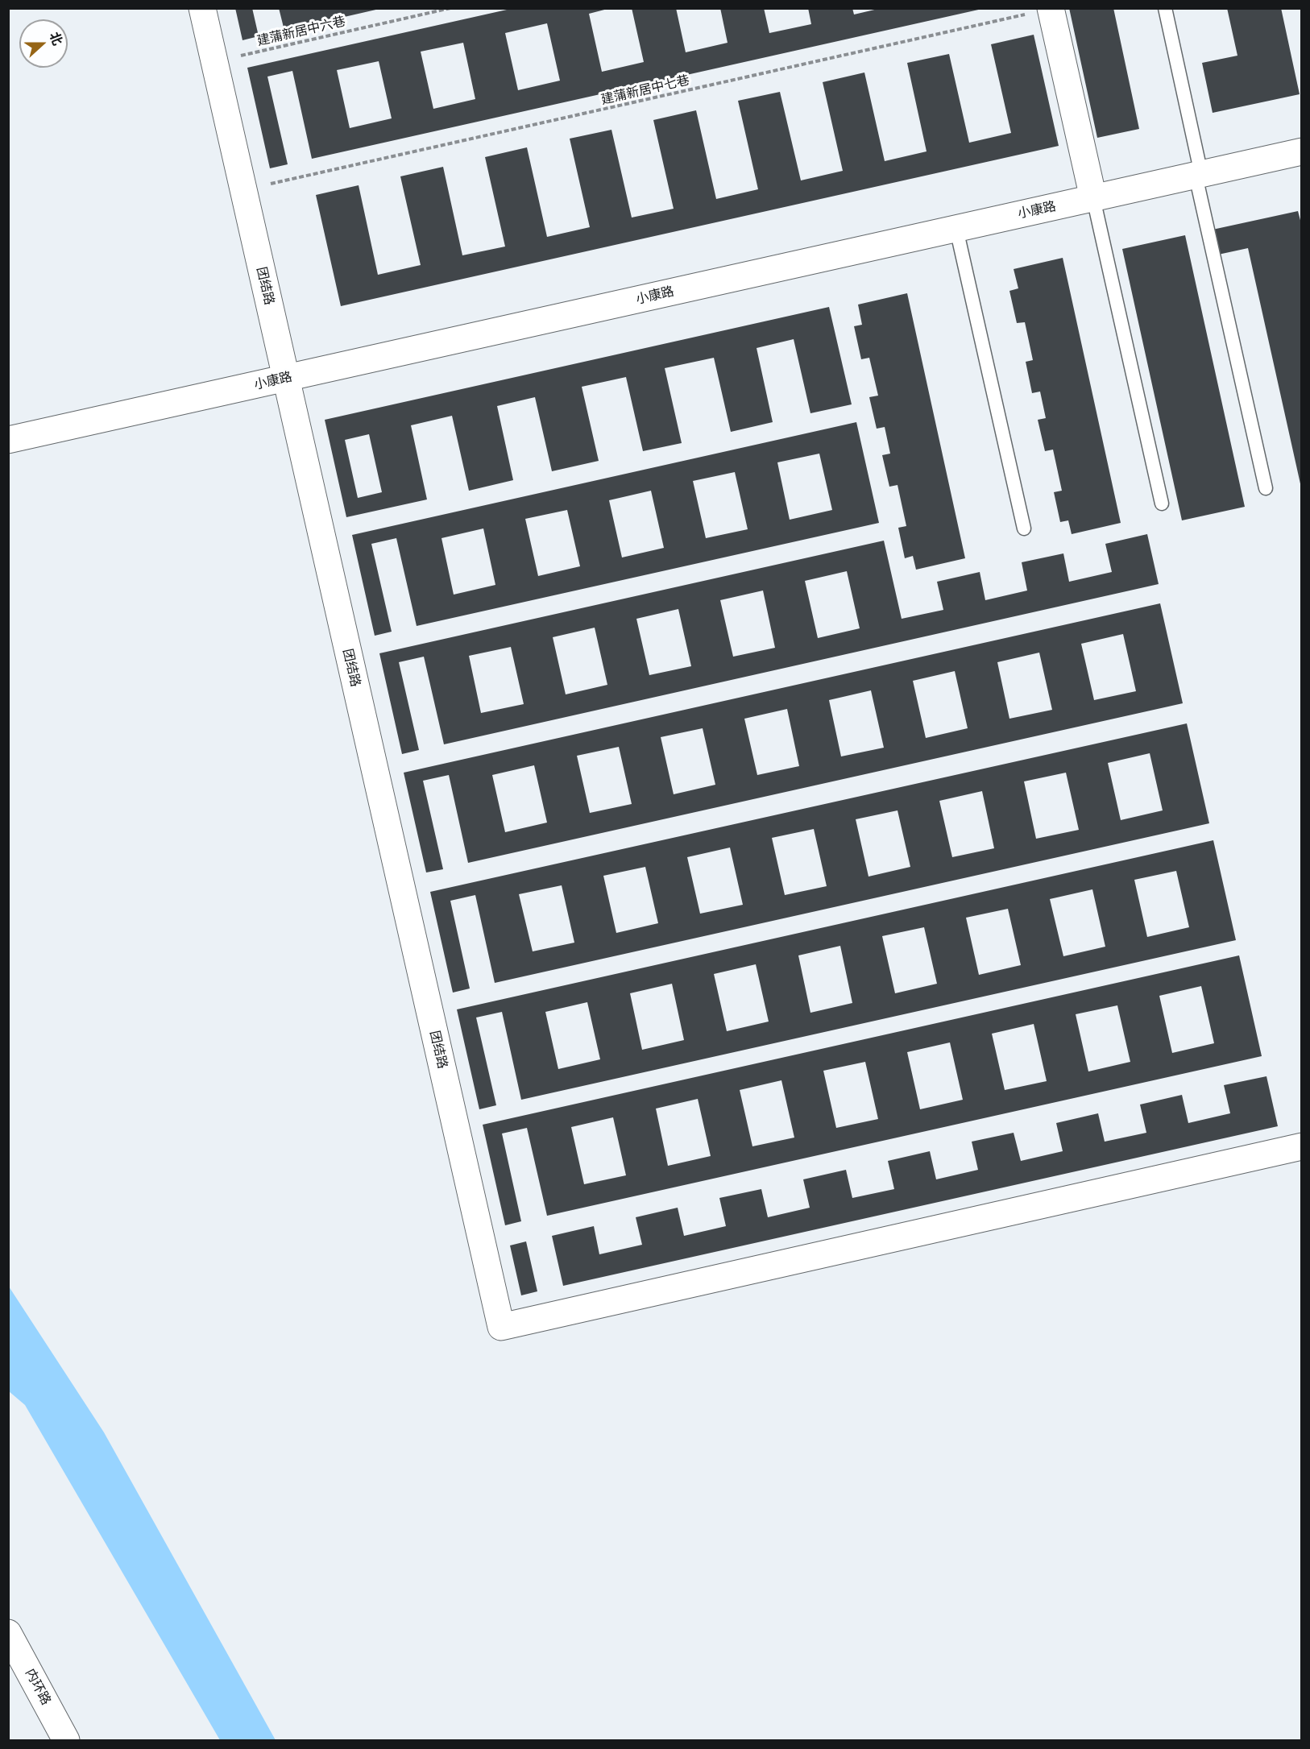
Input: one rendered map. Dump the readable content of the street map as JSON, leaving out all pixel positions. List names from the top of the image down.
{
  "streets": {
    "street": ["小康路", "团结路", "内环路"],
    "path": ["建蒲新居中六巷", "建蒲新居中七巷"]
  },
  "crossings": [
    ["建蒲新居中六巷", "团结路"],
    ["建蒲新居中七巷", "团结路"],
    ["小康路", "团结路"]
  ],
  "north": "right"
}
